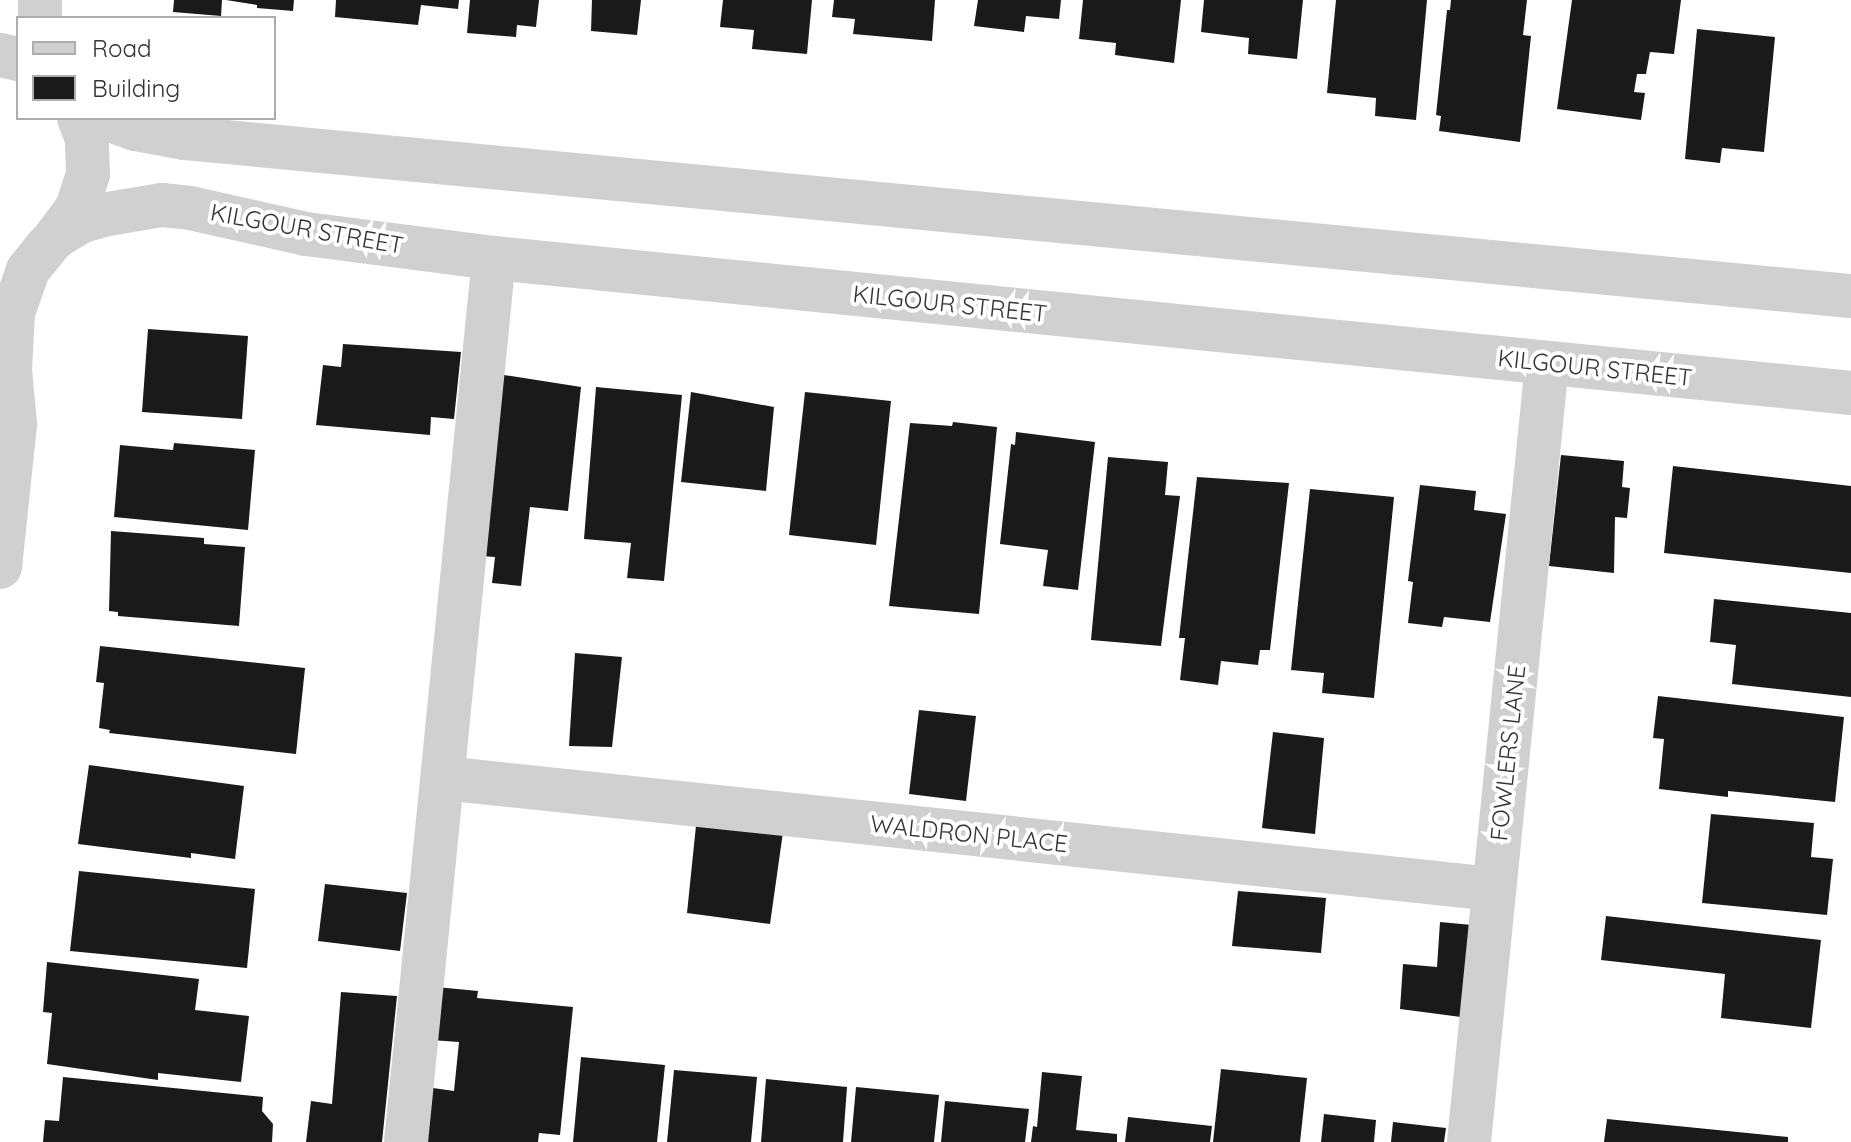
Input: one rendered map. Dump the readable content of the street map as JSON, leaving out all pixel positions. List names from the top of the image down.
{
  "streets": {
    "street": ["KILGOUR STREET", "FOWLERS LANE", "WALDRON PLACE"]
  },
  "crossings": [
    ["KILGOUR STREET", "FOWLERS LANE"],
    ["FOWLERS LANE", "WALDRON PLACE"]
  ],
  "legend": ["Road", "Building"]
}
